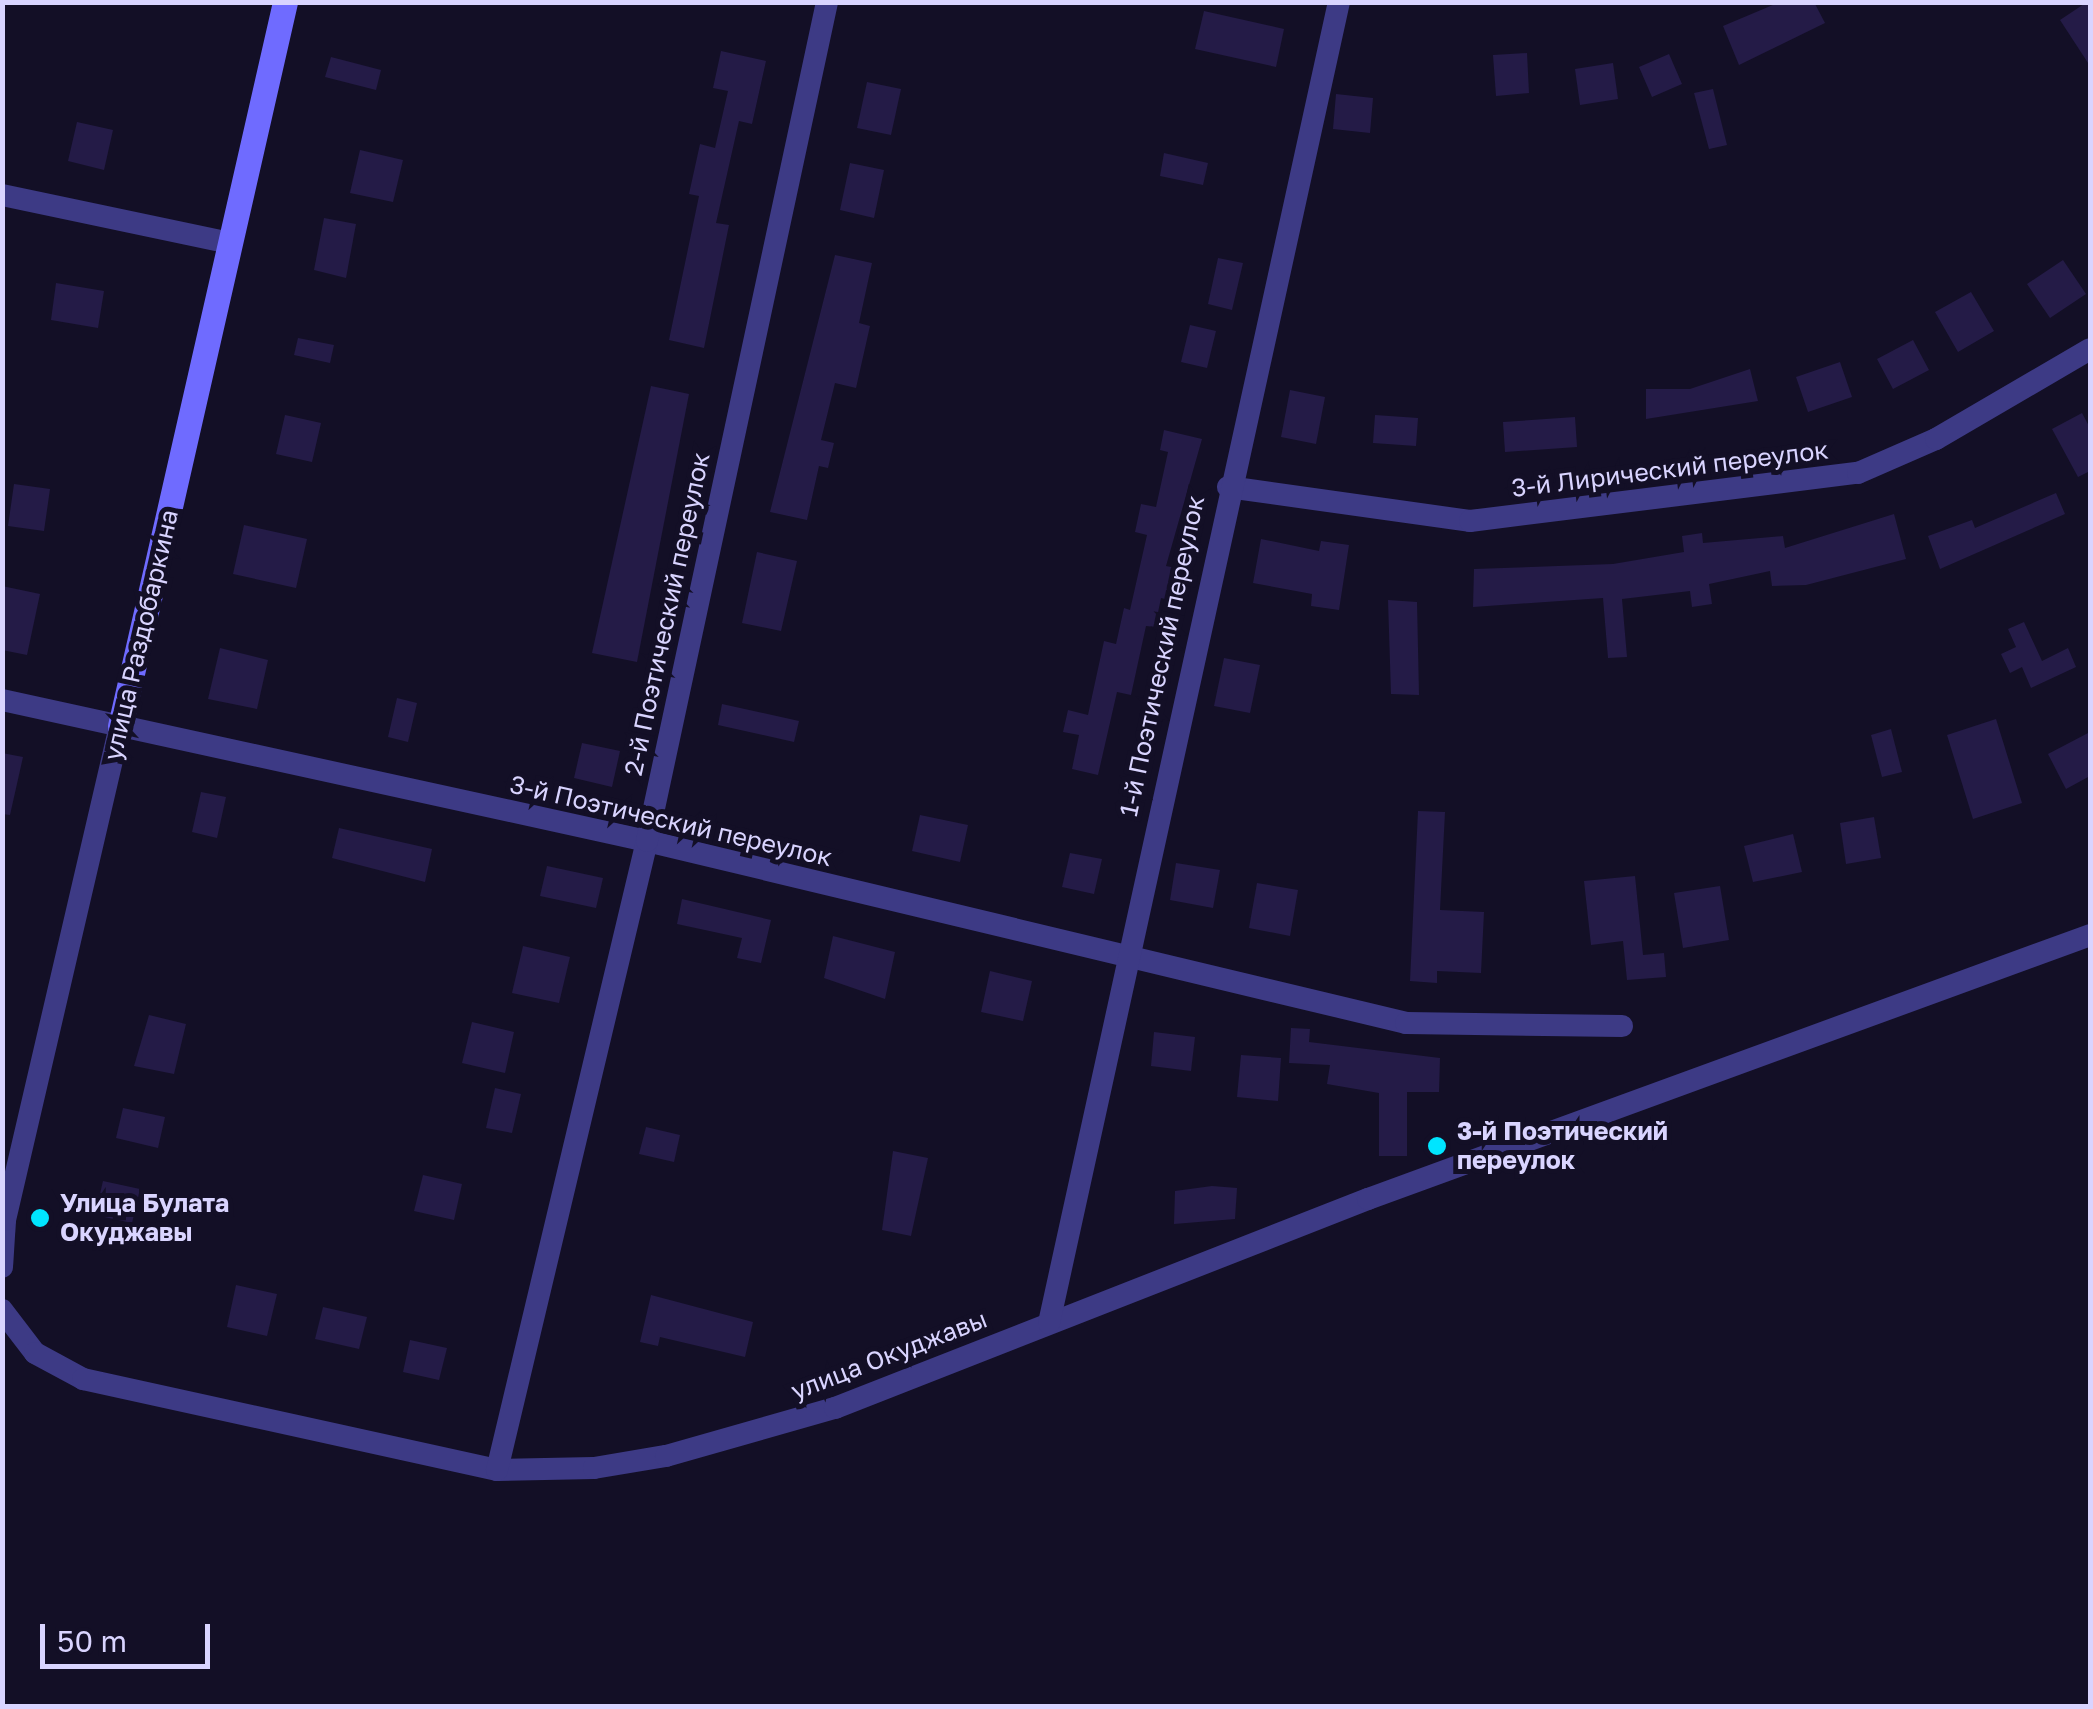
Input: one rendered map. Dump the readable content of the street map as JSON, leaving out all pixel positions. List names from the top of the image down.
{
  "streets": {
    "street": [
      "3-й Лирический переулок",
      "2-й Поэтический переулок",
      "улица Раздобаркина",
      "1-й Поэтический переулок",
      "3-й Поэтический переулок",
      "улица Окуджавы"
    ]
  },
  "crossings": [
    ["3-й Лирический переулок", "1-й Поэтический переулок"],
    ["2-й Поэтический переулок", "3-й Поэтический переулок"],
    ["2-й Поэтический переулок", "улица Окуджавы"],
    ["улица Раздобаркина", "3-й Поэтический переулок"],
    ["1-й Поэтический переулок", "3-й Поэтический переулок"],
    ["1-й Поэтический переулок", "улица Окуджавы"]
  ],
  "places": ["3-й Поэтический переулок", "Улица Булата Окуджавы"],
  "scale_bar": "50 m"
}
